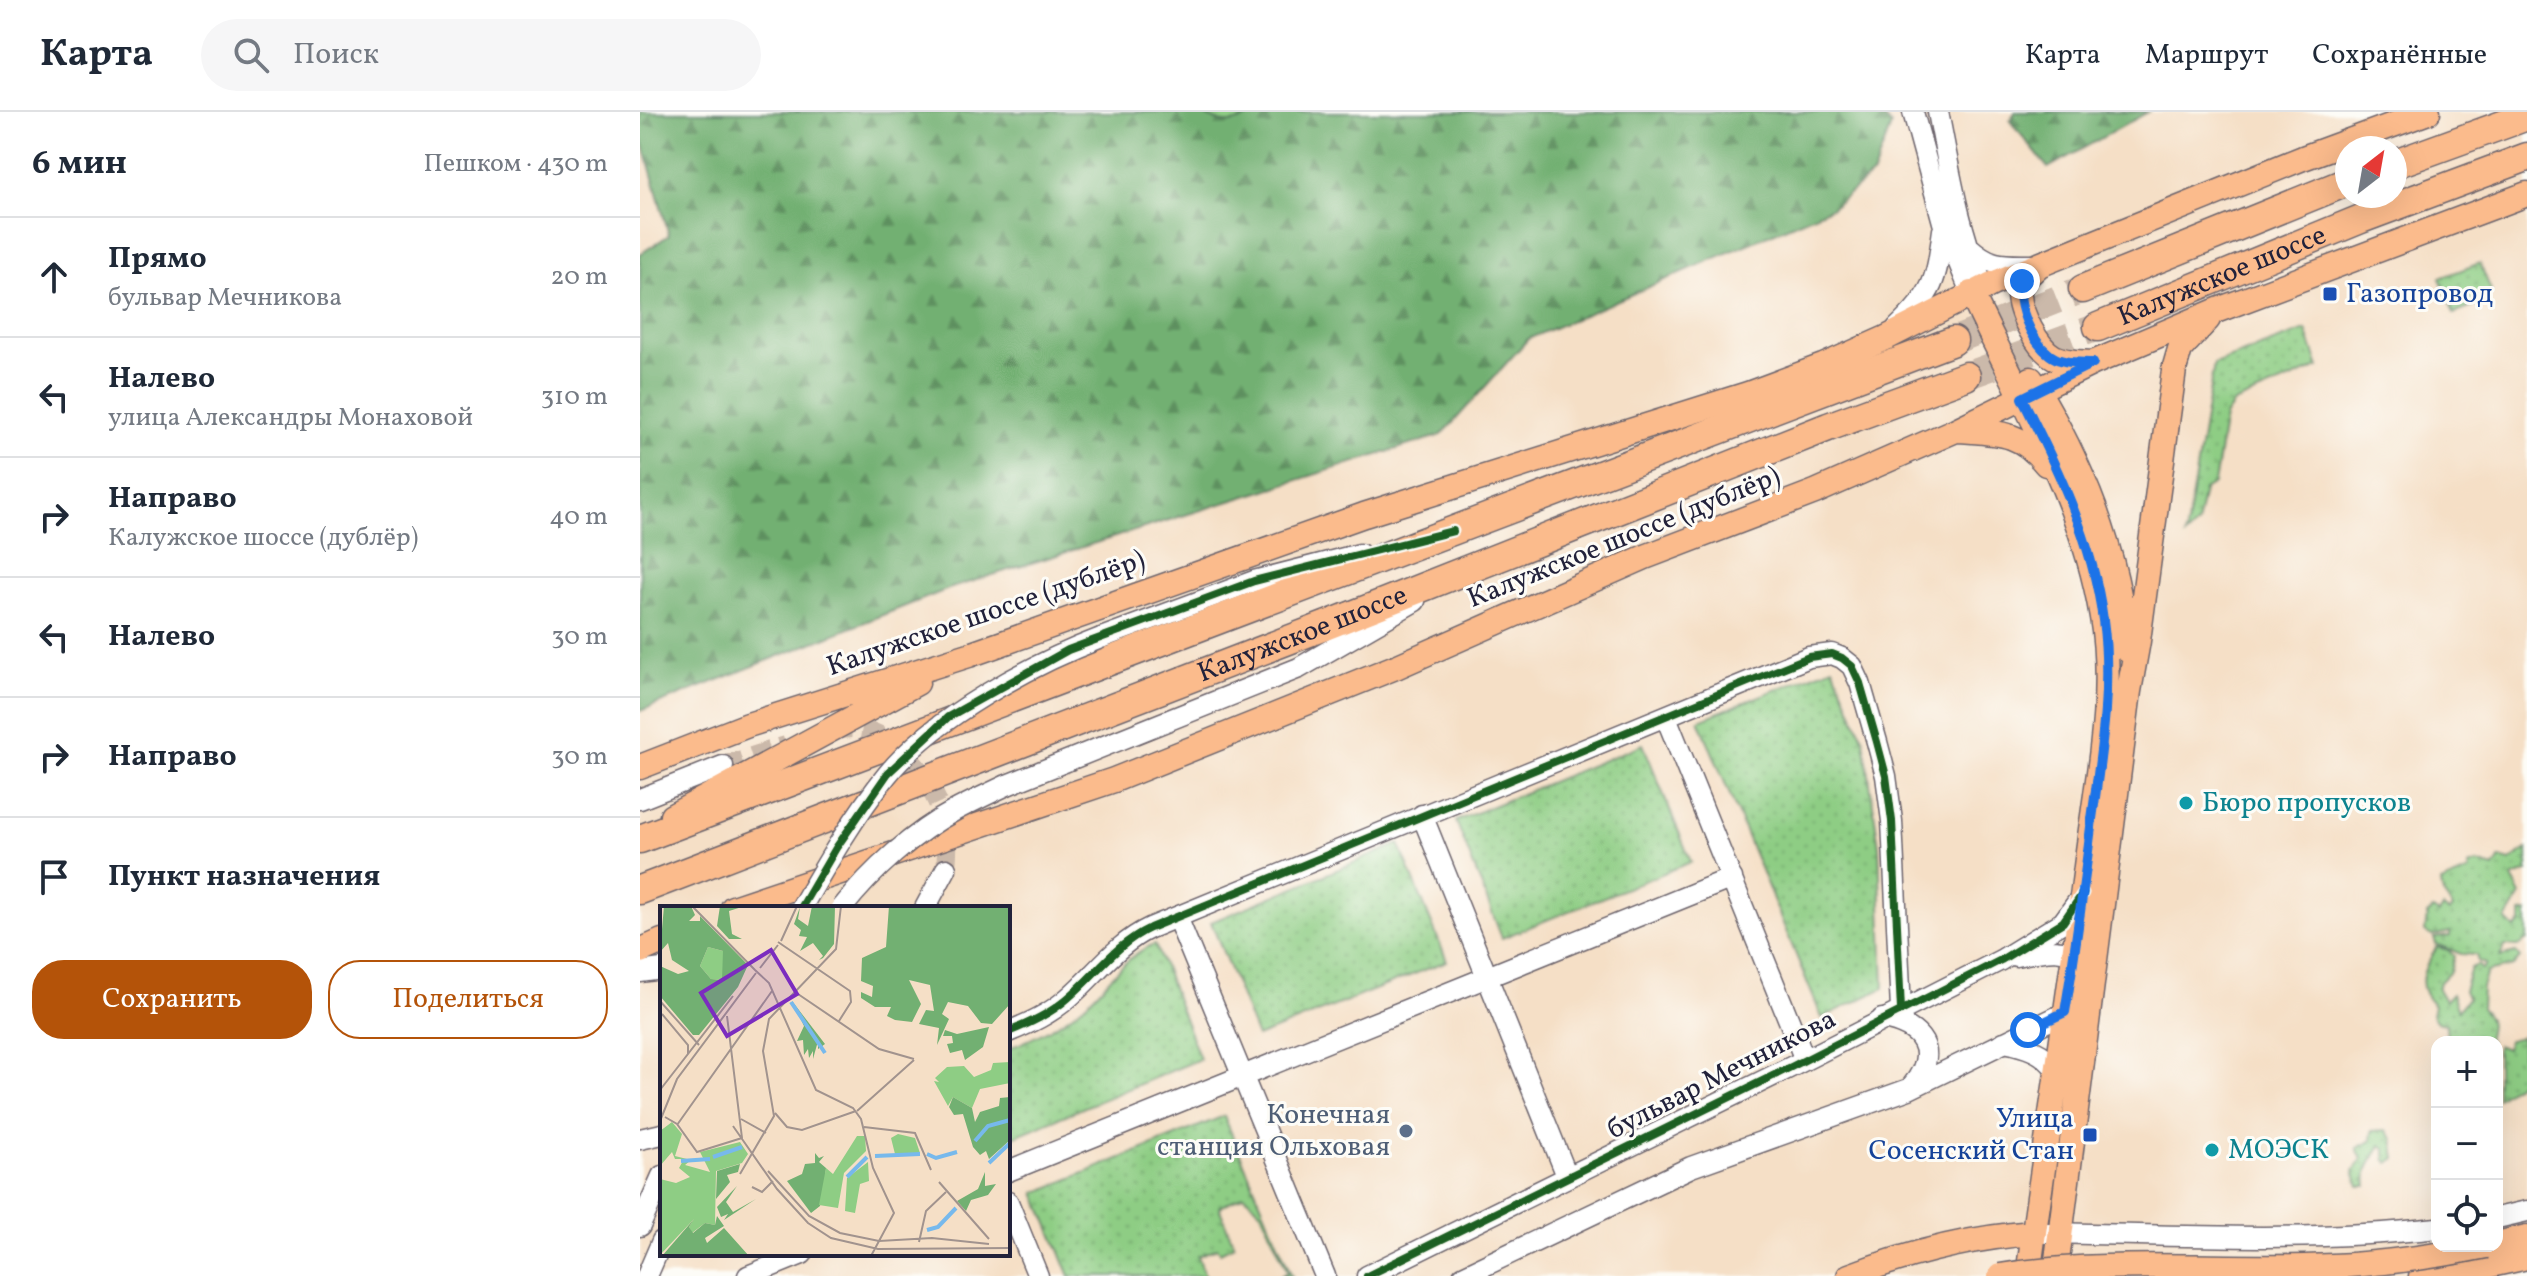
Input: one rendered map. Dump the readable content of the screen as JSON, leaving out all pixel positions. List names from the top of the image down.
{
  "streets": {
    "highway": ["Калужское шоссе"],
    "main road": ["Калужское шоссе (дублёр)"],
    "street": ["бульвар Мечникова"]
  },
  "places": {
    "transit": ["Газопровод", "Улица Сосенский Стан"],
    "other": ["Бюро пропусков", "Конечная станция Ольховая", "МОЭСК"]
  },
  "north": "top right",
  "page": {
    "header": "Карта",
    "search": "Поиск",
    "nav": ["Карта", "Маршрут", "Сохранённые"],
    "heading": ["6 мин", "Пешком · 430 m"],
    "list": [
      ["Прямо", "бульвар Мечникова", "20 m"],
      ["Налево", "улица Александры Монаховой", "310 m"],
      ["Направо", "Калужское шоссе (дублёр)", "40 m"],
      ["Налево", "30 m"],
      ["Направо", "30 m"],
      "Пункт назначения"
    ],
    "buttons": ["Сохранить", "Поделиться"],
    "map_buttons": ["+", "−"]
  }
}
